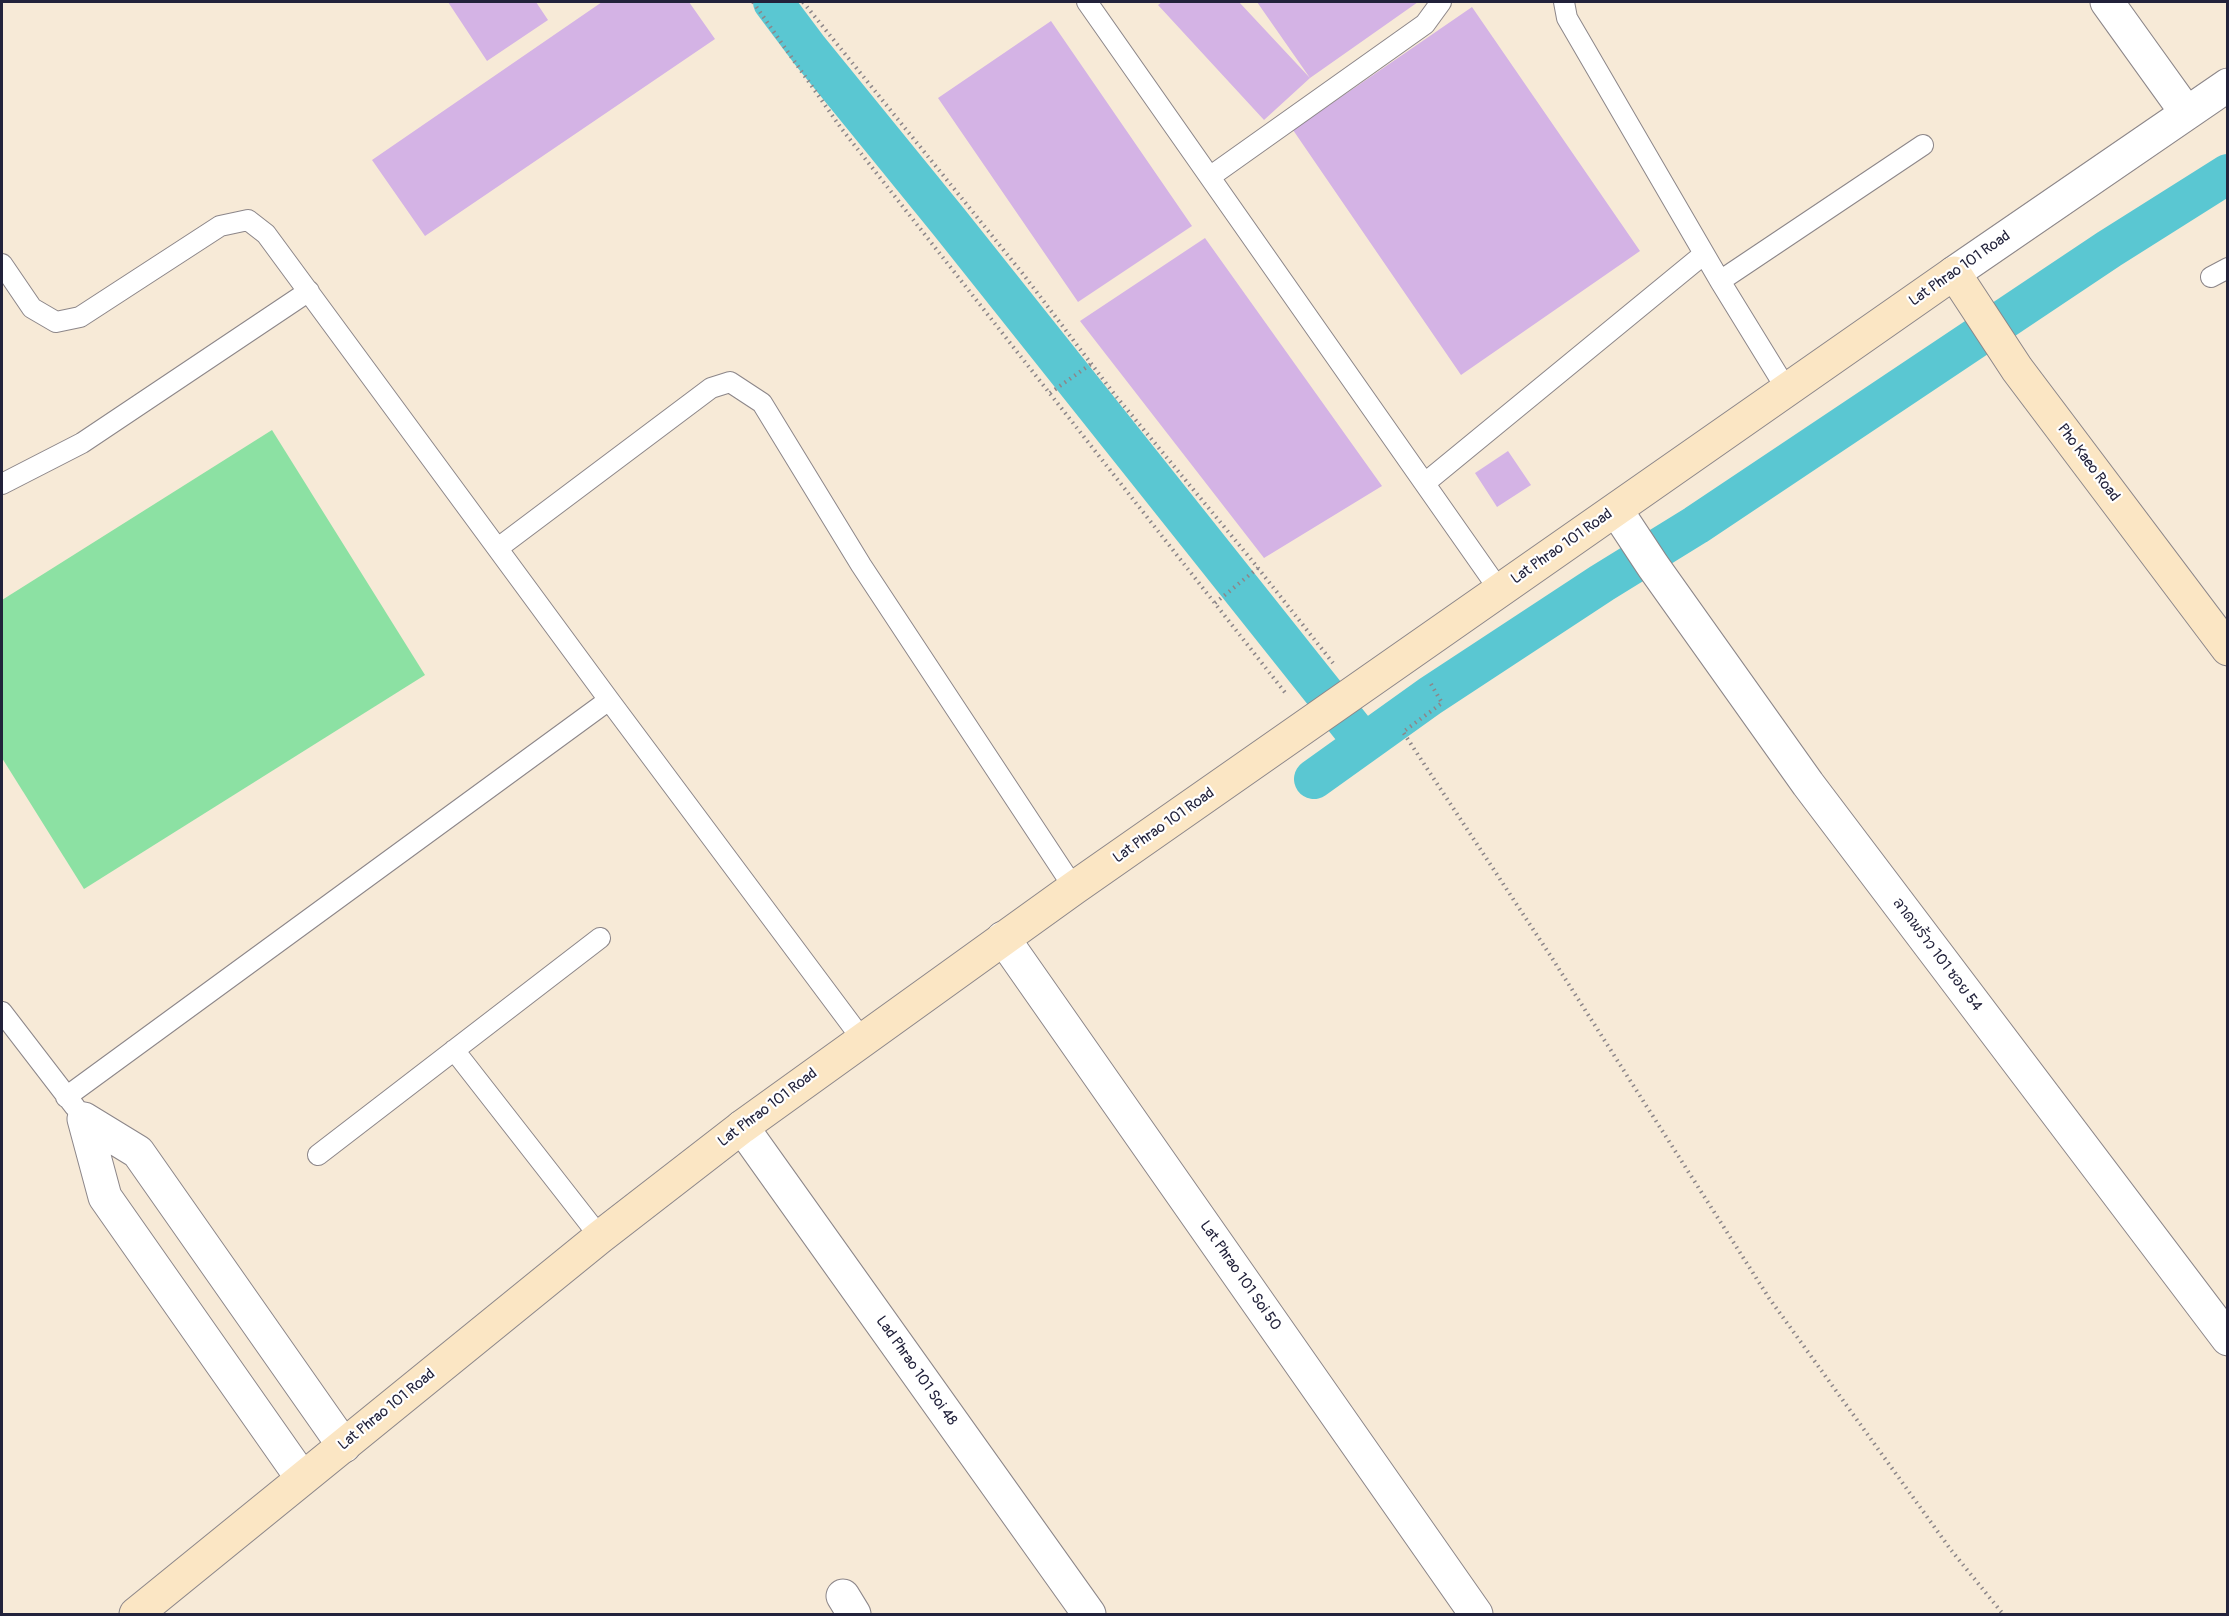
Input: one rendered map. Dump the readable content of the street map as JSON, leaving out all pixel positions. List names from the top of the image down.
{
  "streets": {
    "street": [
      "Lat Phrao 101 Road",
      "Pho Kaeo Road",
      "ลาดพร้าว 101 ซอย 54",
      "Lat Phrao 101 Soi 50",
      "Lad Phrao 101 Soi 48"
    ]
  },
  "crossings": [
    ["Lat Phrao 101 Road", "Pho Kaeo Road"],
    ["Lat Phrao 101 Road", "ลาดพร้าว 101 ซอย 54"],
    ["Lat Phrao 101 Road", "Lat Phrao 101 Soi 50"],
    ["Lat Phrao 101 Road", "Lad Phrao 101 Soi 48"]
  ]
}
